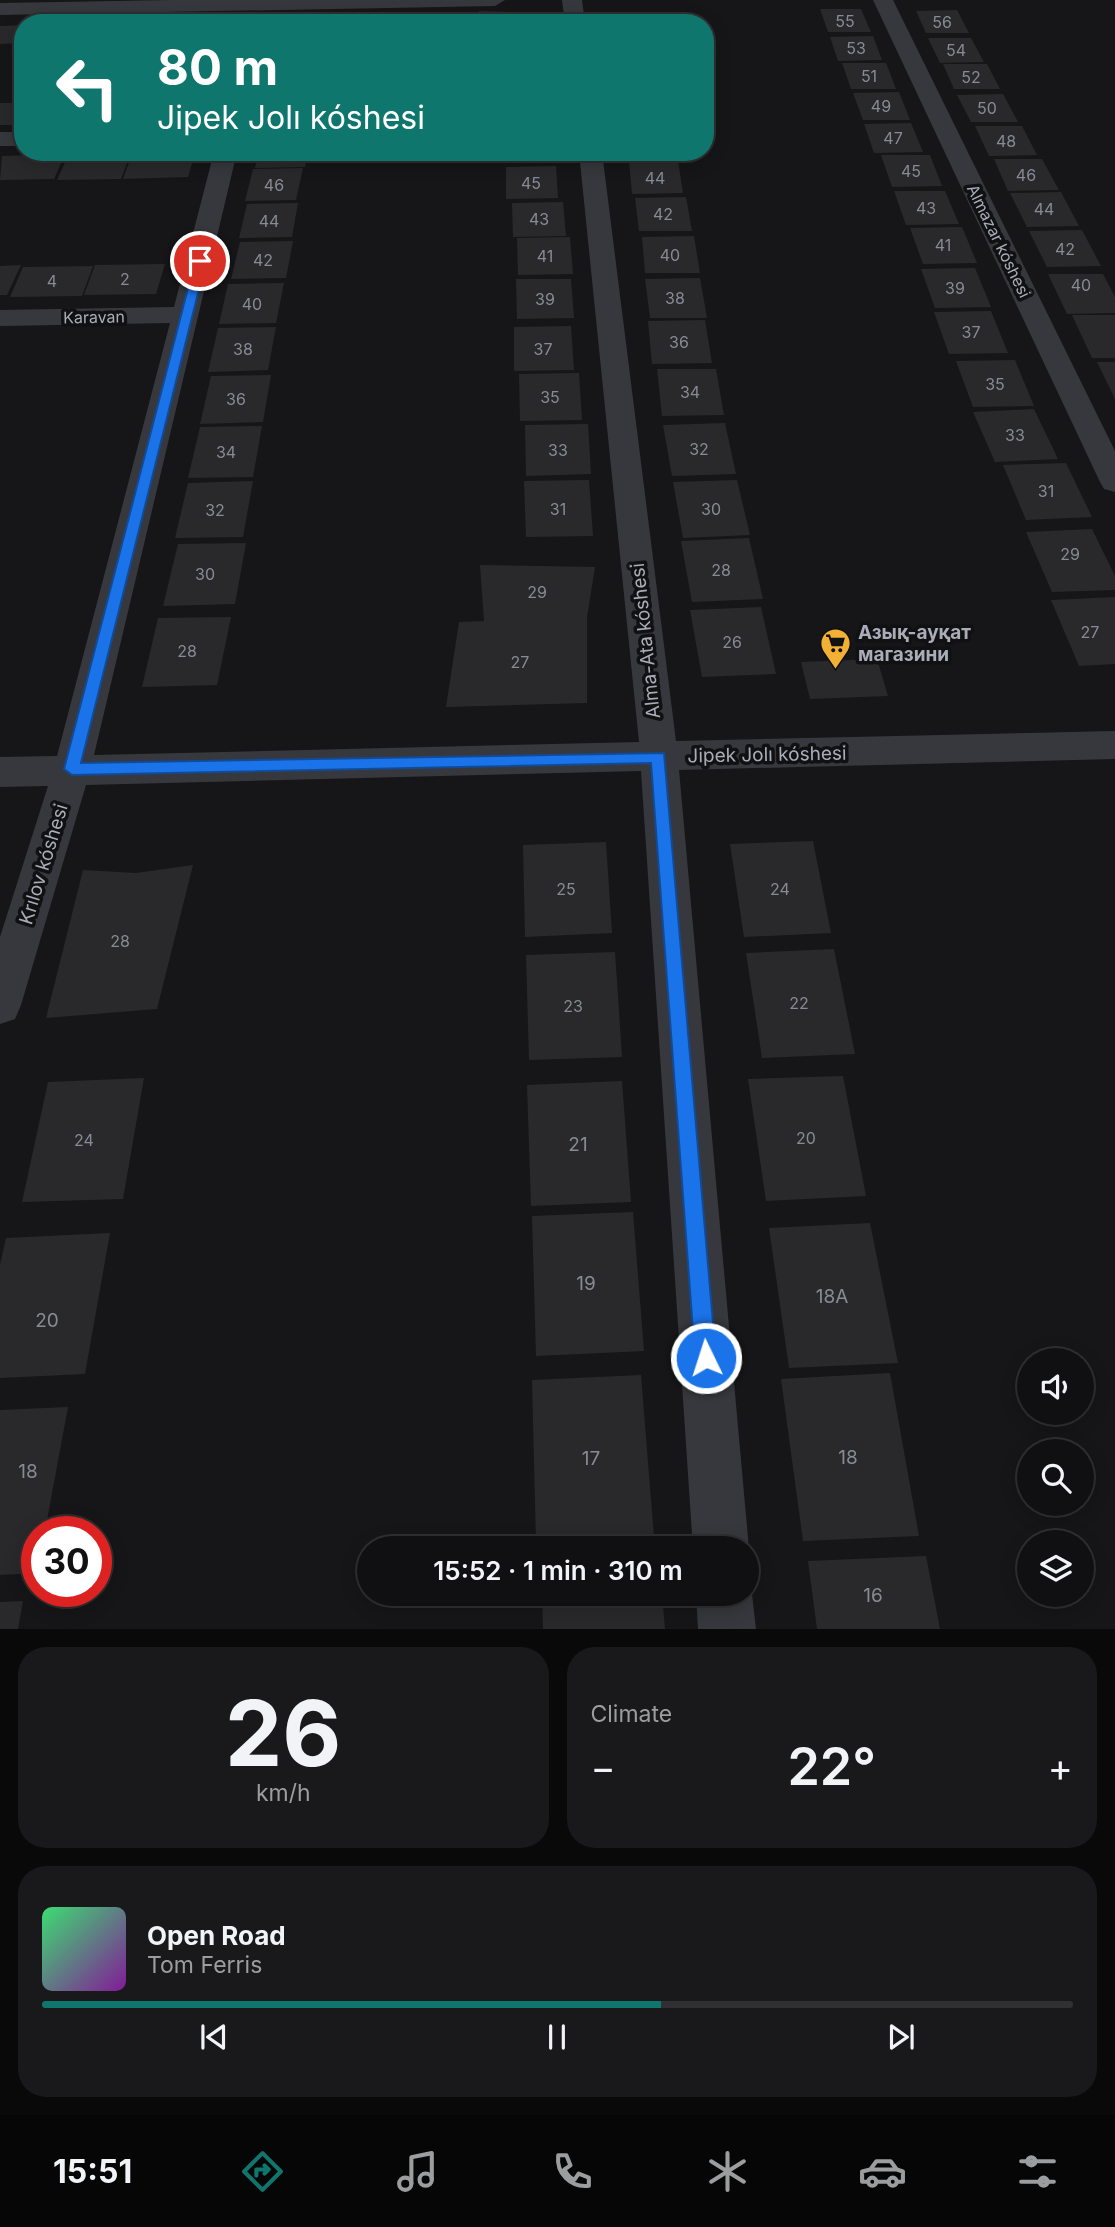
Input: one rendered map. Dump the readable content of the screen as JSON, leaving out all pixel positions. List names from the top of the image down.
{
  "streets": {
    "street": [
      "Almazar kóshesi",
      "Karavan",
      "Alma-Ata kóshesi",
      "Jipek Jolı kóshesi",
      "Krılov kóshesi"
    ]
  },
  "crossings": [
    ["Karavan", "Krılov kóshesi"],
    ["Alma-Ata kóshesi", "Jipek Jolı kóshesi"],
    ["Jipek Jolı kóshesi", "Krılov kóshesi"]
  ],
  "places": {
    "supermarket": ["Азық-ауқат магазини"]
  },
  "house_numbers": [
    "55",
    "56",
    "53",
    "54",
    "51",
    "52",
    "49",
    "50",
    "47",
    "48",
    "45",
    "46",
    "44",
    "45",
    "46",
    "43",
    "44",
    "42",
    "43",
    "44",
    "41",
    "42",
    "40",
    "41",
    "42",
    "2",
    "4",
    "40",
    "39",
    "38",
    "39",
    "40",
    "37",
    "36",
    "38",
    "37",
    "35",
    "34",
    "35",
    "36",
    "33",
    "32",
    "33",
    "34",
    "31",
    "31",
    "30",
    "32",
    "29",
    "28",
    "30",
    "29",
    "27",
    "26",
    "28",
    "27",
    "25",
    "24",
    "28",
    "22",
    "23",
    "20",
    "24",
    "21",
    "19",
    "18A",
    "20",
    "18",
    "17",
    "18",
    "16"
  ],
  "page": {
    "turn": ["80 m", "Jipek Jolı kóshesi"],
    "limit": "30",
    "trip": "15:52 · 1 min · 310 m",
    "tile": [
      ["26", "km/h"],
      "Climate"
    ],
    "heat": ["−", "22°", "+"],
    "song": ["Open Road", "Tom Ferris"],
    "tabs": "15:51"
  }
}
